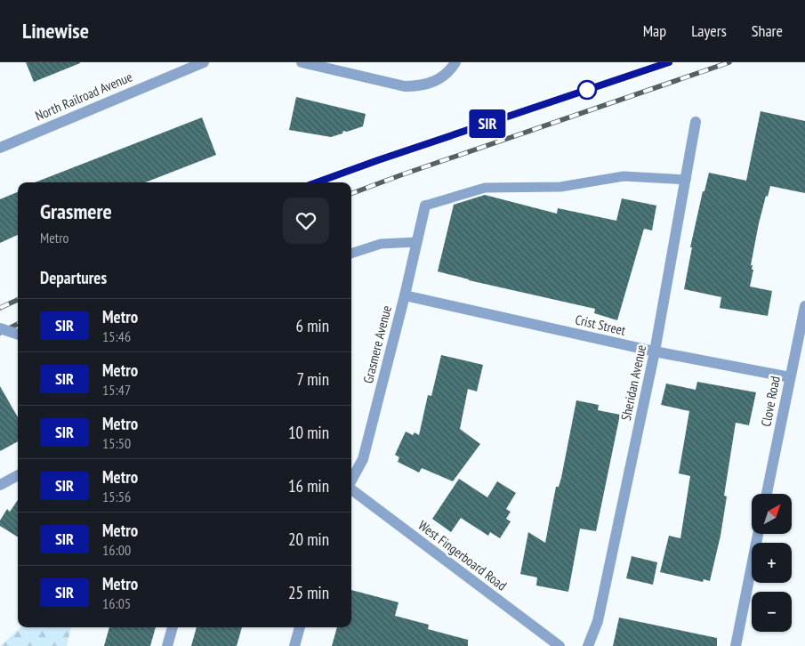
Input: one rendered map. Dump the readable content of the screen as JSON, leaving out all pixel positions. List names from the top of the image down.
{
  "streets": {
    "street": [
      "North Railroad Avenue",
      "Crist Street",
      "Grasmere Avenue",
      "Sheridan Avenue",
      "Clove Road",
      "West Fingerboard Road"
    ]
  },
  "crossings": [
    ["Crist Street", "Grasmere Avenue"],
    ["Crist Street", "Sheridan Avenue"],
    ["Crist Street", "Clove Road"]
  ],
  "lines": ["metro line SIR"],
  "north": "top right",
  "page": {
    "header": "Linewise",
    "nav": ["Map", "Layers", "Share"],
    "on_map": "SIR",
    "heading": [
      ["Grasmere", "Metro"],
      "Departures"
    ],
    "list": [
      {
        "mark": "SIR",
        "name": "Metro",
        "note": "15:46",
        "value": "6 min"
      },
      {
        "mark": "SIR",
        "name": "Metro",
        "note": "15:47",
        "value": "7 min"
      },
      {
        "mark": "SIR",
        "name": "Metro",
        "note": "15:50",
        "value": "10 min"
      },
      {
        "mark": "SIR",
        "name": "Metro",
        "note": "15:56",
        "value": "16 min"
      },
      {
        "mark": "SIR",
        "name": "Metro",
        "note": "16:00",
        "value": "20 min"
      },
      {
        "mark": "SIR",
        "name": "Metro",
        "note": "16:05",
        "value": "25 min"
      }
    ],
    "map_buttons": ["+", "−"]
  }
}
